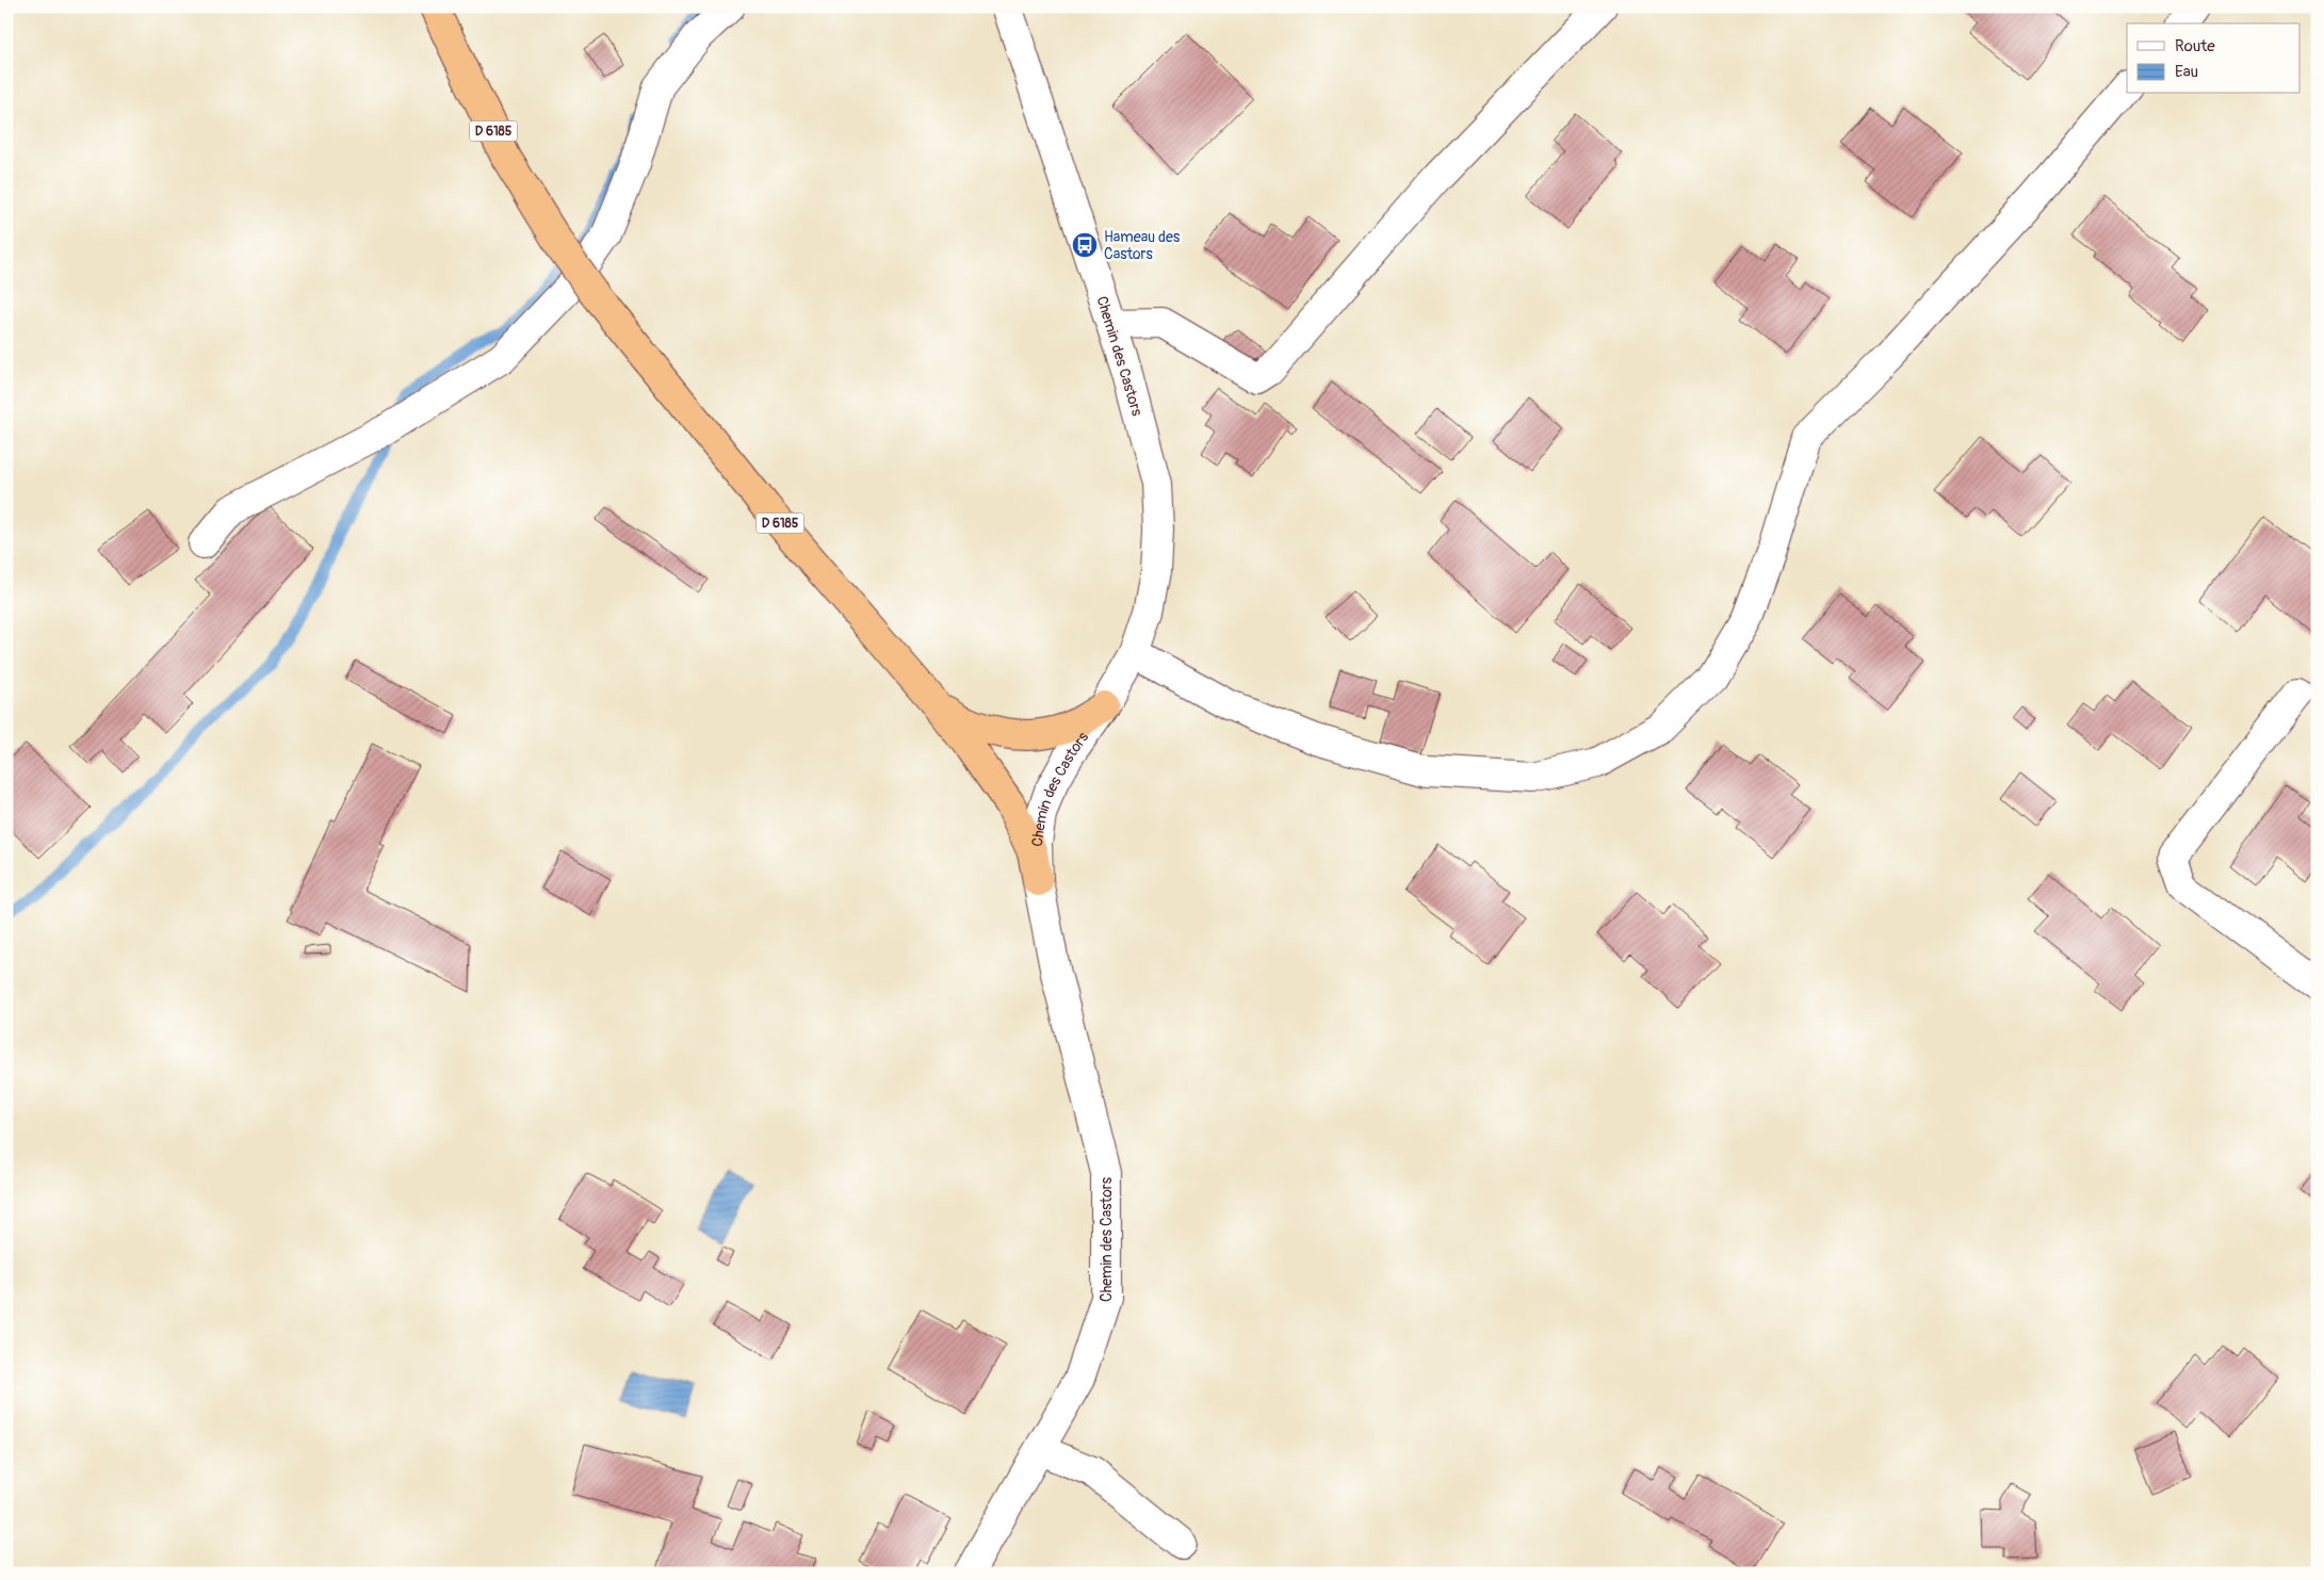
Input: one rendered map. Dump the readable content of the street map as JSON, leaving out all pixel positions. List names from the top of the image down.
{
  "streets": {
    "highway": ["D 6185"],
    "street": ["Chemin des Castors"]
  },
  "crossings": [
    ["D 6185", "Chemin des Castors"]
  ],
  "places": {
    "bus stop": ["Hameau des Castors"]
  },
  "legend": ["Route", "Eau"]
}
